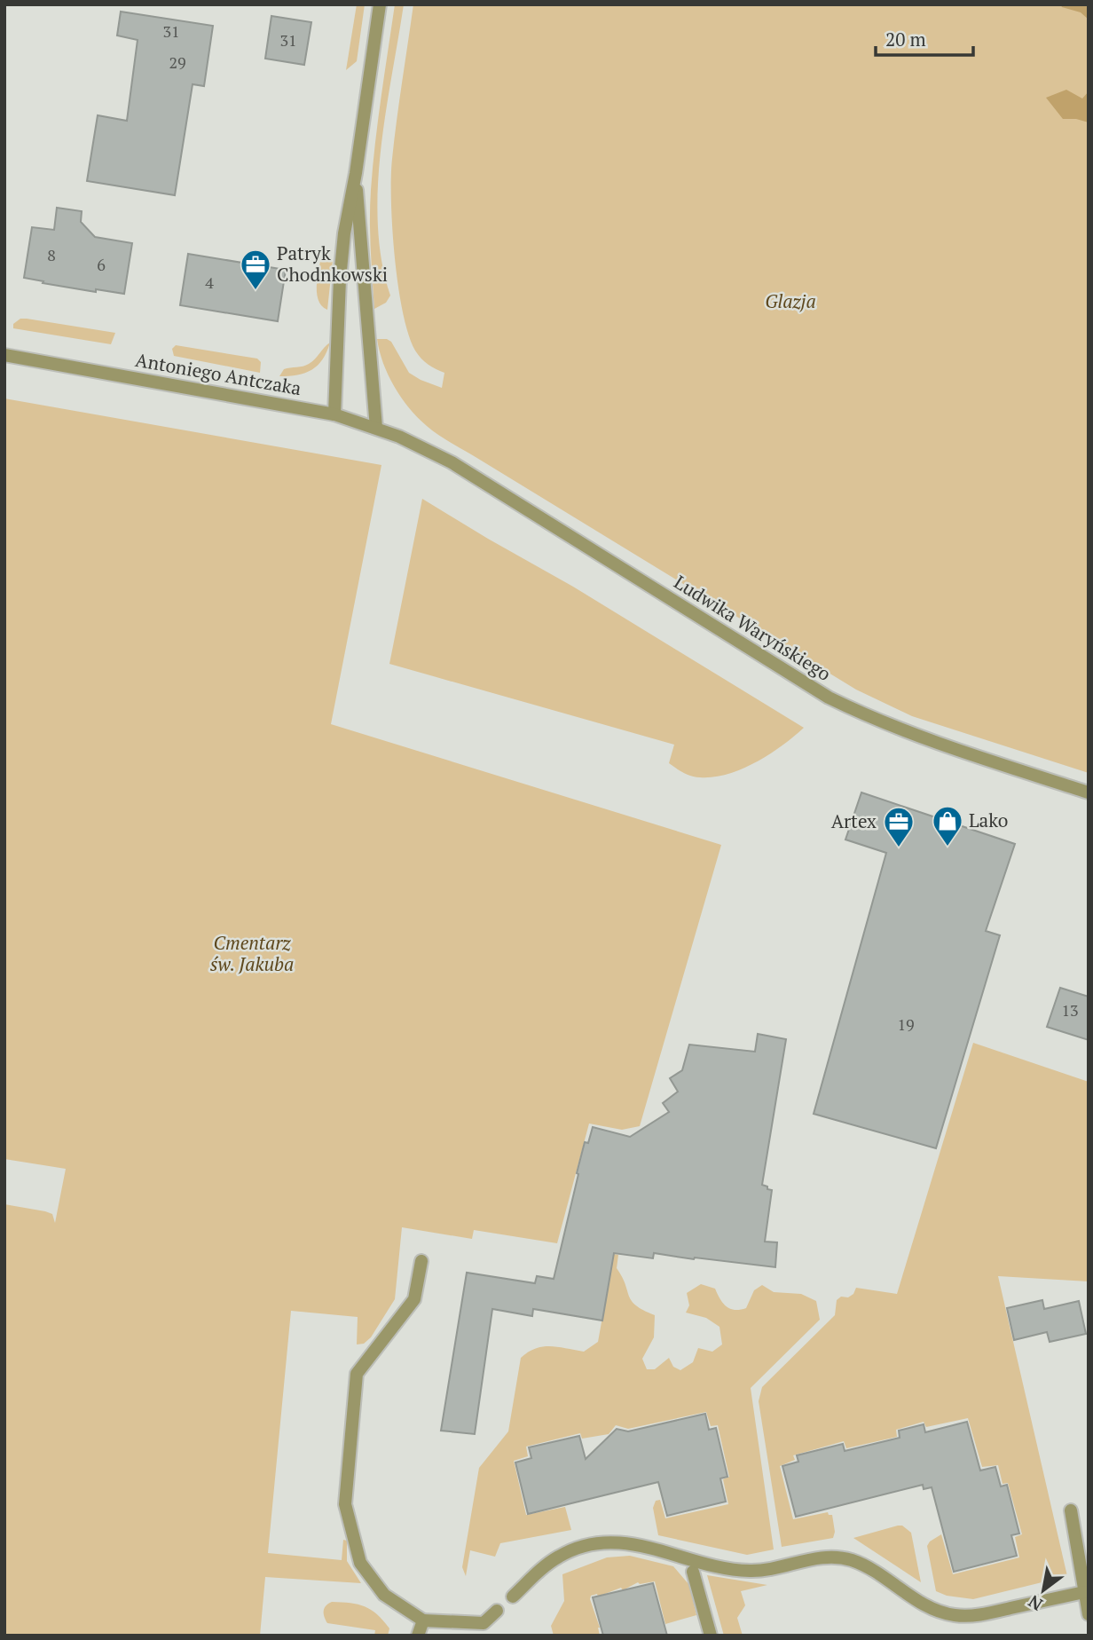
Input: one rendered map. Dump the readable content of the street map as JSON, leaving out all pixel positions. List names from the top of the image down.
{
  "streets": {
    "street": ["Antoniego Antczaka", "Ludwika Waryńskiego"]
  },
  "crossings": [
    ["Antoniego Antczaka", "Ludwika Waryńskiego"]
  ],
  "parks": ["Glazja", "Cmentarz św. Jakuba"],
  "places": {
    "office": ["Patryk Chodnkowski", "Artex"],
    "shop": ["Lako"]
  },
  "house_numbers": [
    "31",
    "31",
    "29",
    "8",
    "6",
    "4",
    "13",
    "19"
  ],
  "scale_bar": "20 m",
  "north": "bottom left"
}
